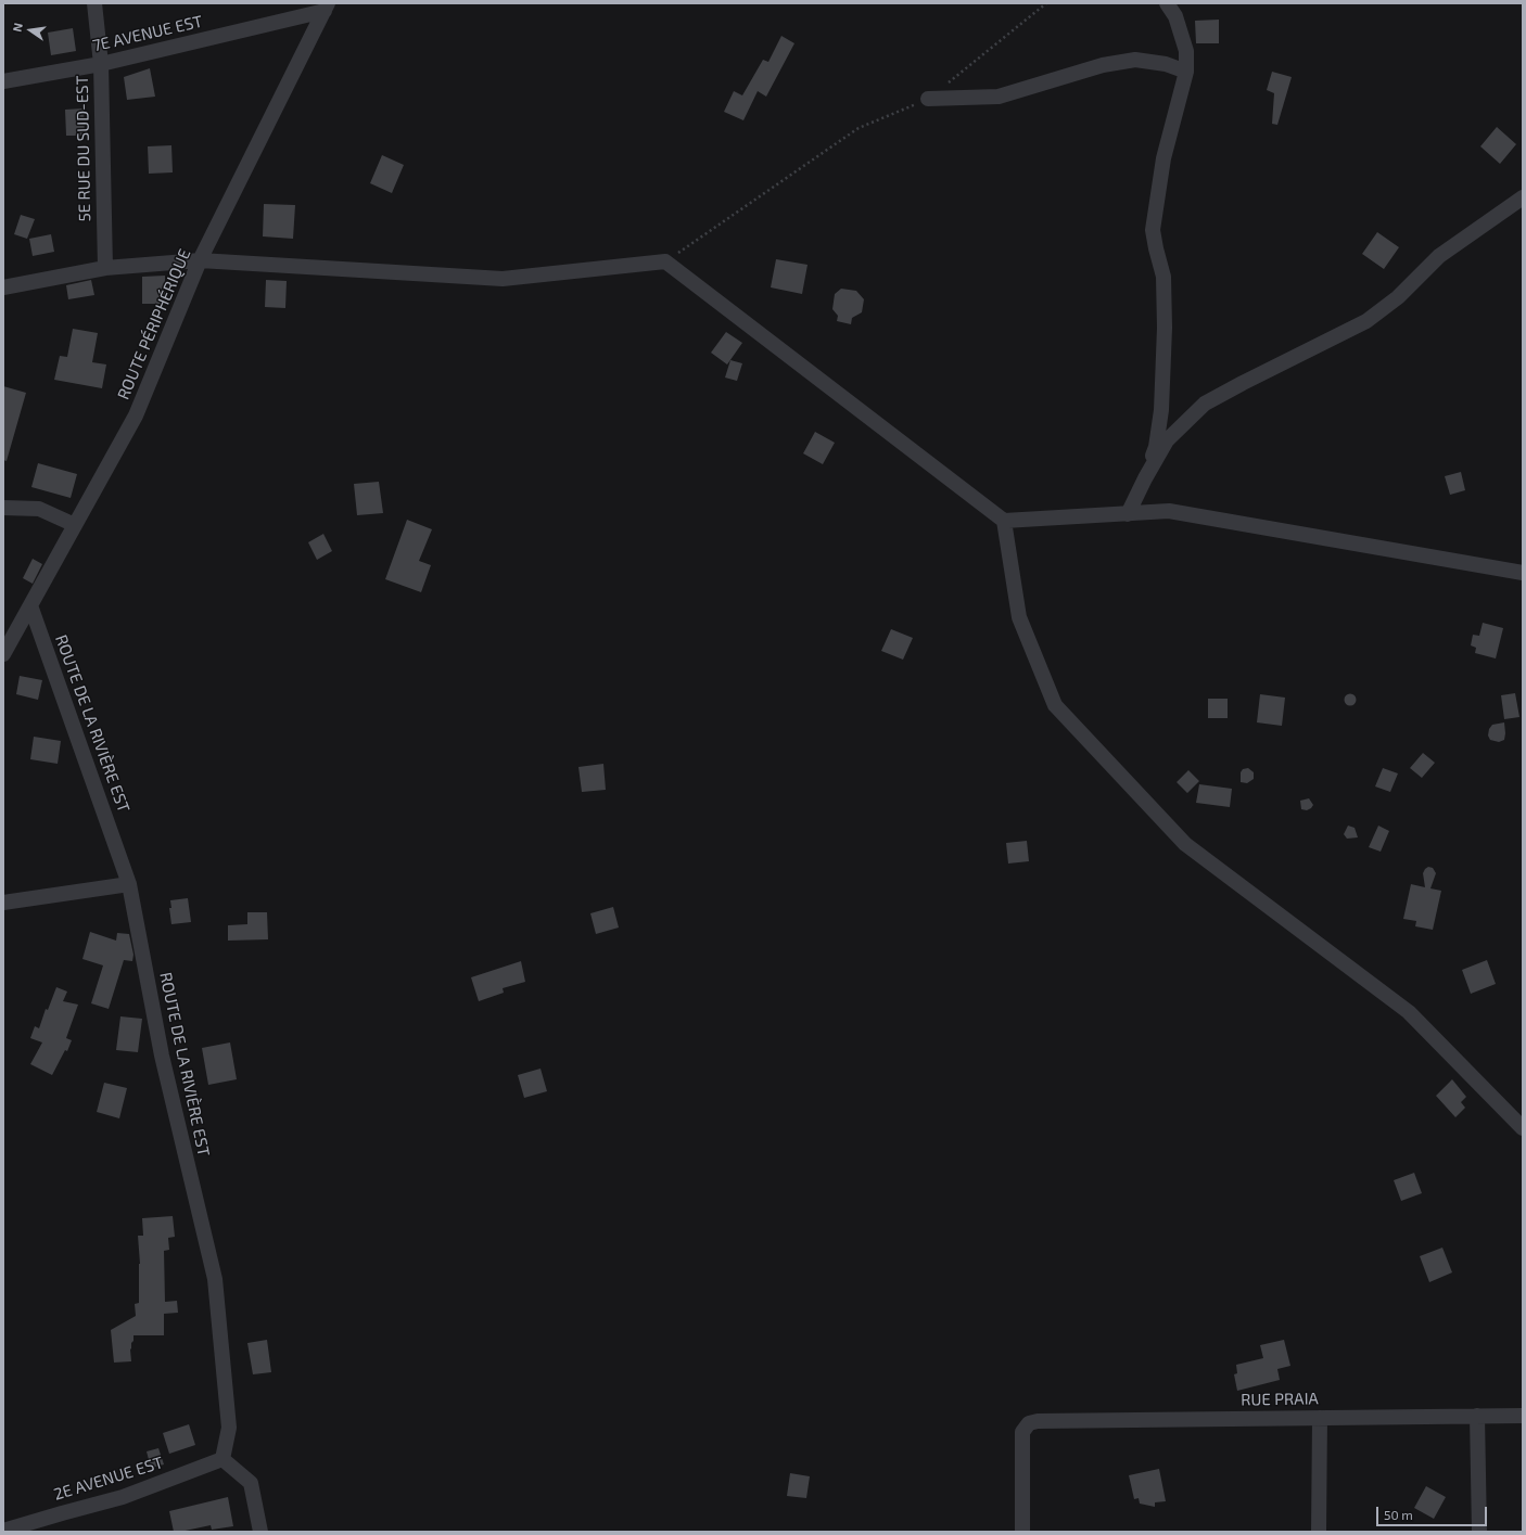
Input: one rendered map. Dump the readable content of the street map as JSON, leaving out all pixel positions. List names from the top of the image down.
{
  "streets": {
    "street": [
      "7E AVENUE EST",
      "5E RUE DU SUD-EST",
      "ROUTE PÉRIPHÉRIQUE",
      "ROUTE DE LA RIVIÈRE EST",
      "RUE PRAIA",
      "2E AVENUE EST"
    ]
  },
  "crossings": [
    ["7E AVENUE EST", "5E RUE DU SUD-EST"],
    ["7E AVENUE EST", "ROUTE PÉRIPHÉRIQUE"],
    ["ROUTE PÉRIPHÉRIQUE", "ROUTE DE LA RIVIÈRE EST"],
    ["ROUTE DE LA RIVIÈRE EST", "2E AVENUE EST"]
  ],
  "scale_bar": "50 m",
  "north": "left"
}
